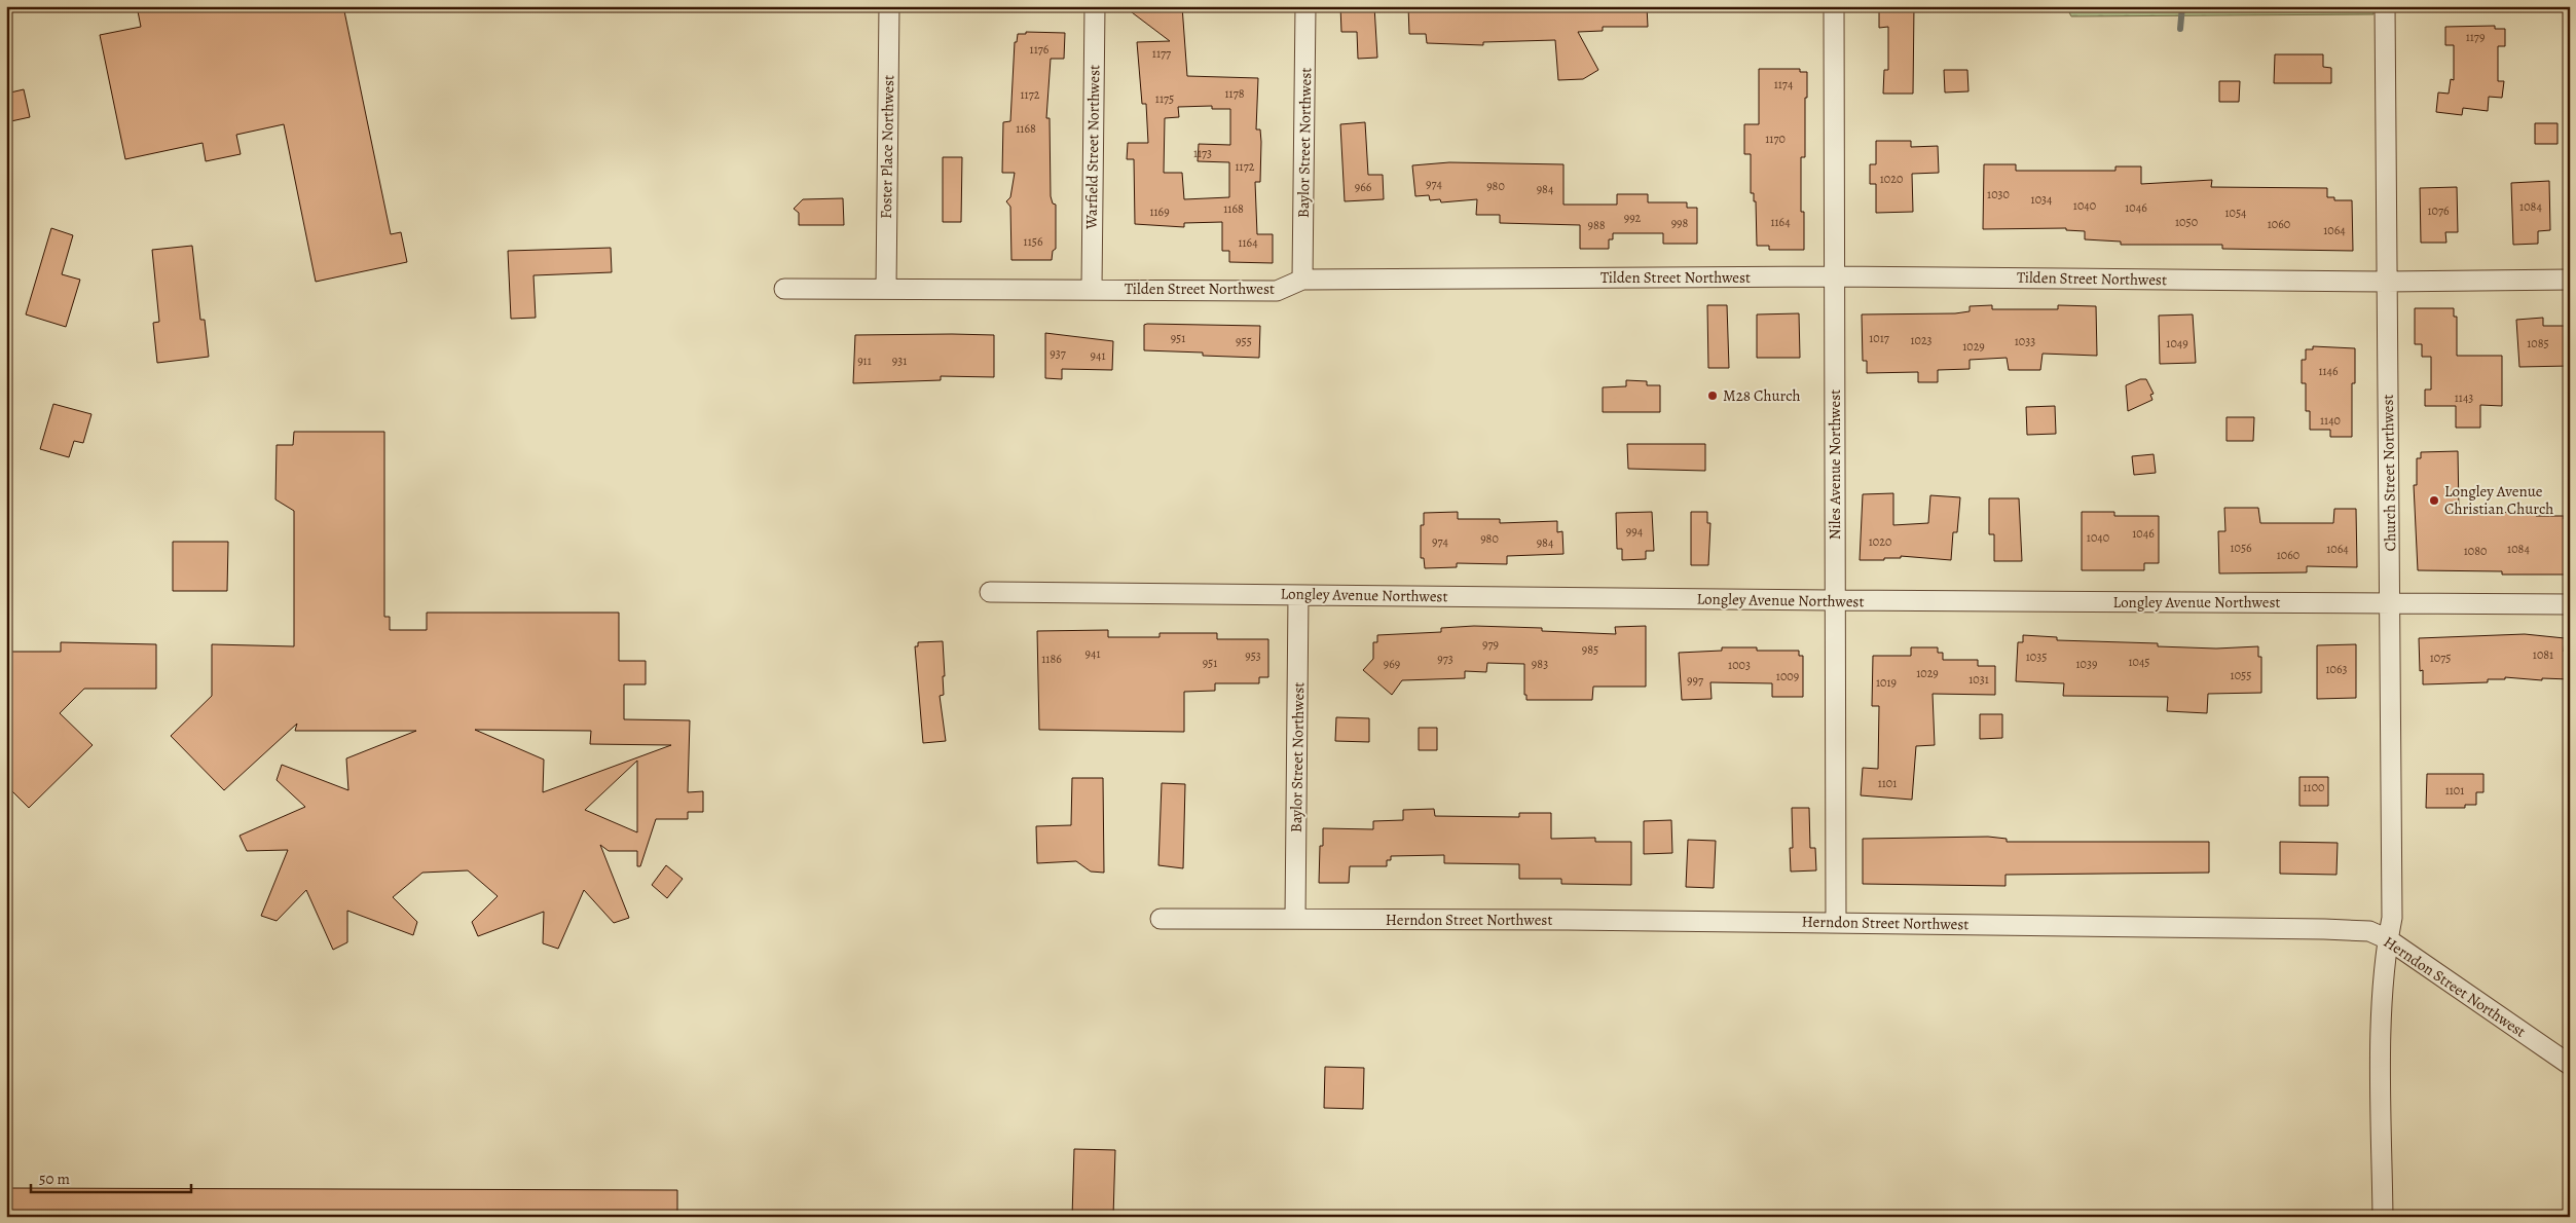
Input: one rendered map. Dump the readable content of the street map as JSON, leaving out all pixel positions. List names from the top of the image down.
{
  "streets": {
    "street": [
      "Baylor Street Northwest",
      "Foster Place Northwest",
      "Warfield Street Northwest",
      "Tilden Street Northwest",
      "Niles Avenue Northwest",
      "Church Street Northwest",
      "Longley Avenue Northwest",
      "Herndon Street Northwest"
    ]
  },
  "crossings": [
    ["Baylor Street Northwest", "Tilden Street Northwest"],
    ["Baylor Street Northwest", "Longley Avenue Northwest"],
    ["Baylor Street Northwest", "Herndon Street Northwest"],
    ["Foster Place Northwest", "Tilden Street Northwest"],
    ["Warfield Street Northwest", "Tilden Street Northwest"],
    ["Tilden Street Northwest", "Niles Avenue Northwest"],
    ["Tilden Street Northwest", "Church Street Northwest"],
    ["Niles Avenue Northwest", "Longley Avenue Northwest"],
    ["Niles Avenue Northwest", "Herndon Street Northwest"],
    ["Church Street Northwest", "Longley Avenue Northwest"],
    ["Church Street Northwest", "Herndon Street Northwest"]
  ],
  "places": ["M28 Church", "Longley Avenue Christian Church"],
  "house_numbers": [
    "1179",
    "1176",
    "1177",
    "1174",
    "1178",
    "1172",
    "1175",
    "1168",
    "1170",
    "1173",
    "1172",
    "1020",
    "974",
    "980",
    "966",
    "984",
    "1030",
    "1034",
    "1040",
    "1084",
    "1046",
    "1168",
    "1076",
    "1169",
    "1054",
    "992",
    "1164",
    "1050",
    "998",
    "1060",
    "988",
    "1064",
    "1156",
    "1164",
    "951",
    "1017",
    "1023",
    "955",
    "1033",
    "1049",
    "1085",
    "1029",
    "937",
    "941",
    "911",
    "931",
    "1146",
    "1143",
    "1140",
    "994",
    "1046",
    "1040",
    "980",
    "974",
    "1020",
    "984",
    "1056",
    "1064",
    "1084",
    "1080",
    "1060",
    "979",
    "985",
    "941",
    "1081",
    "953",
    "1035",
    "1075",
    "1186",
    "973",
    "1045",
    "951",
    "969",
    "983",
    "1039",
    "1003",
    "1063",
    "1029",
    "1055",
    "1009",
    "1031",
    "997",
    "1019",
    "1101",
    "1100",
    "1101"
  ],
  "scale_bar": "50 m"
}
